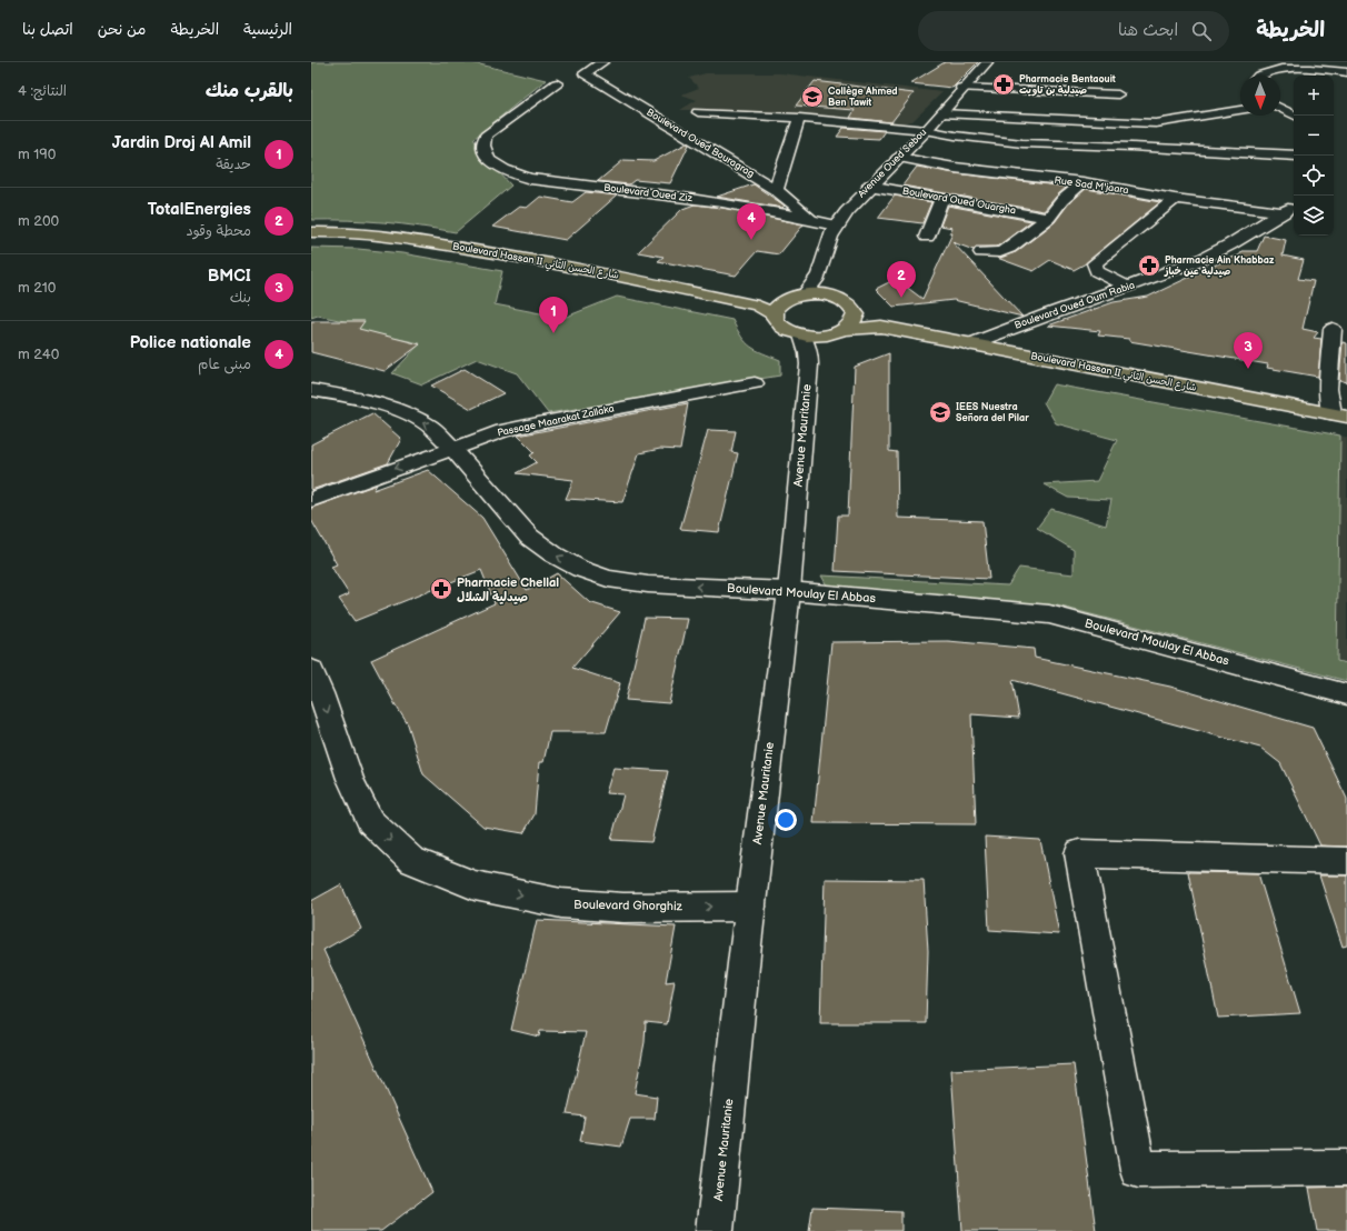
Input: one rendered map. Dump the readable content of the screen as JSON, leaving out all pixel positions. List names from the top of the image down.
{
  "streets": {
    "main road": ["Boulevard Hassan II شارع الحسن الثاني"],
    "street": [
      "Boulevard Oued Bouragrag",
      "Avenue Oued Sebou",
      "Rue Sad M'jaara",
      "Boulevard Oued Ziz",
      "Boulevard Oued Ouargha",
      "Boulevard Oued Oum Rabia",
      "Passage Maarakat Zallaka",
      "Avenue Mauritanie",
      "Boulevard Moulay El Abbas",
      "Boulevard Ghorghiz"
    ]
  },
  "crossings": [
    ["Boulevard Oued Bouragrag", "Boulevard Oued Ziz"],
    ["Avenue Oued Sebou", "Rue Sad M'jaara"],
    ["Avenue Oued Sebou", "Boulevard Oued Ziz"],
    ["Avenue Oued Sebou", "Boulevard Oued Ouargha"],
    ["Avenue Oued Sebou", "Boulevard Hassan II شارع الحسن الثاني"],
    ["Rue Sad M'jaara", "Boulevard Oued Oum Rabia"],
    ["Boulevard Hassan II شارع الحسن الثاني", "Boulevard Oued Oum Rabia"],
    ["Boulevard Hassan II شارع الحسن الثاني", "Avenue Mauritanie"],
    ["Passage Maarakat Zallaka", "Boulevard Moulay El Abbas"],
    ["Avenue Mauritanie", "Boulevard Moulay El Abbas"],
    ["Avenue Mauritanie", "Boulevard Ghorghiz"]
  ],
  "one_way": ["Boulevard Moulay El Abbas", "Boulevard Ghorghiz"],
  "places": {
    "pharmacy": ["Pharmacie Bentaouit صيدلية بن تاويت", "Pharmacie Ain Khabbaz صيدلية عين خباز", "Pharmacie Chellal صيدلية الشلال"],
    "school or university": ["Collège Ahmed Ben Tawit", "IEES Nuestra Señora del Pilar"]
  },
  "north": "bottom",
  "page": {
    "header": "الخريطة",
    "search": "ابحث هنا",
    "nav": [
      "الرئيسية",
      "الخريطة",
      "من نحن",
      "اتصل بنا"
    ],
    "heading": ["بالقرب منك", "النتائج: 4"],
    "map_buttons": ["+", "−"],
    "list": [
      {
        "mark": "1",
        "name": "Jardin Droj Al Amil",
        "note": "حديقة",
        "value": "190 m"
      },
      {
        "mark": "2",
        "name": "TotalEnergies",
        "note": "محطة وقود",
        "value": "200 m"
      },
      {
        "mark": "3",
        "name": "BMCI",
        "note": "بنك",
        "value": "210 m"
      },
      {
        "mark": "4",
        "name": "Police nationale",
        "note": "مبنى عام",
        "value": "240 m"
      }
    ],
    "pins": [
      "4",
      "2",
      "1",
      "3"
    ]
  }
}
